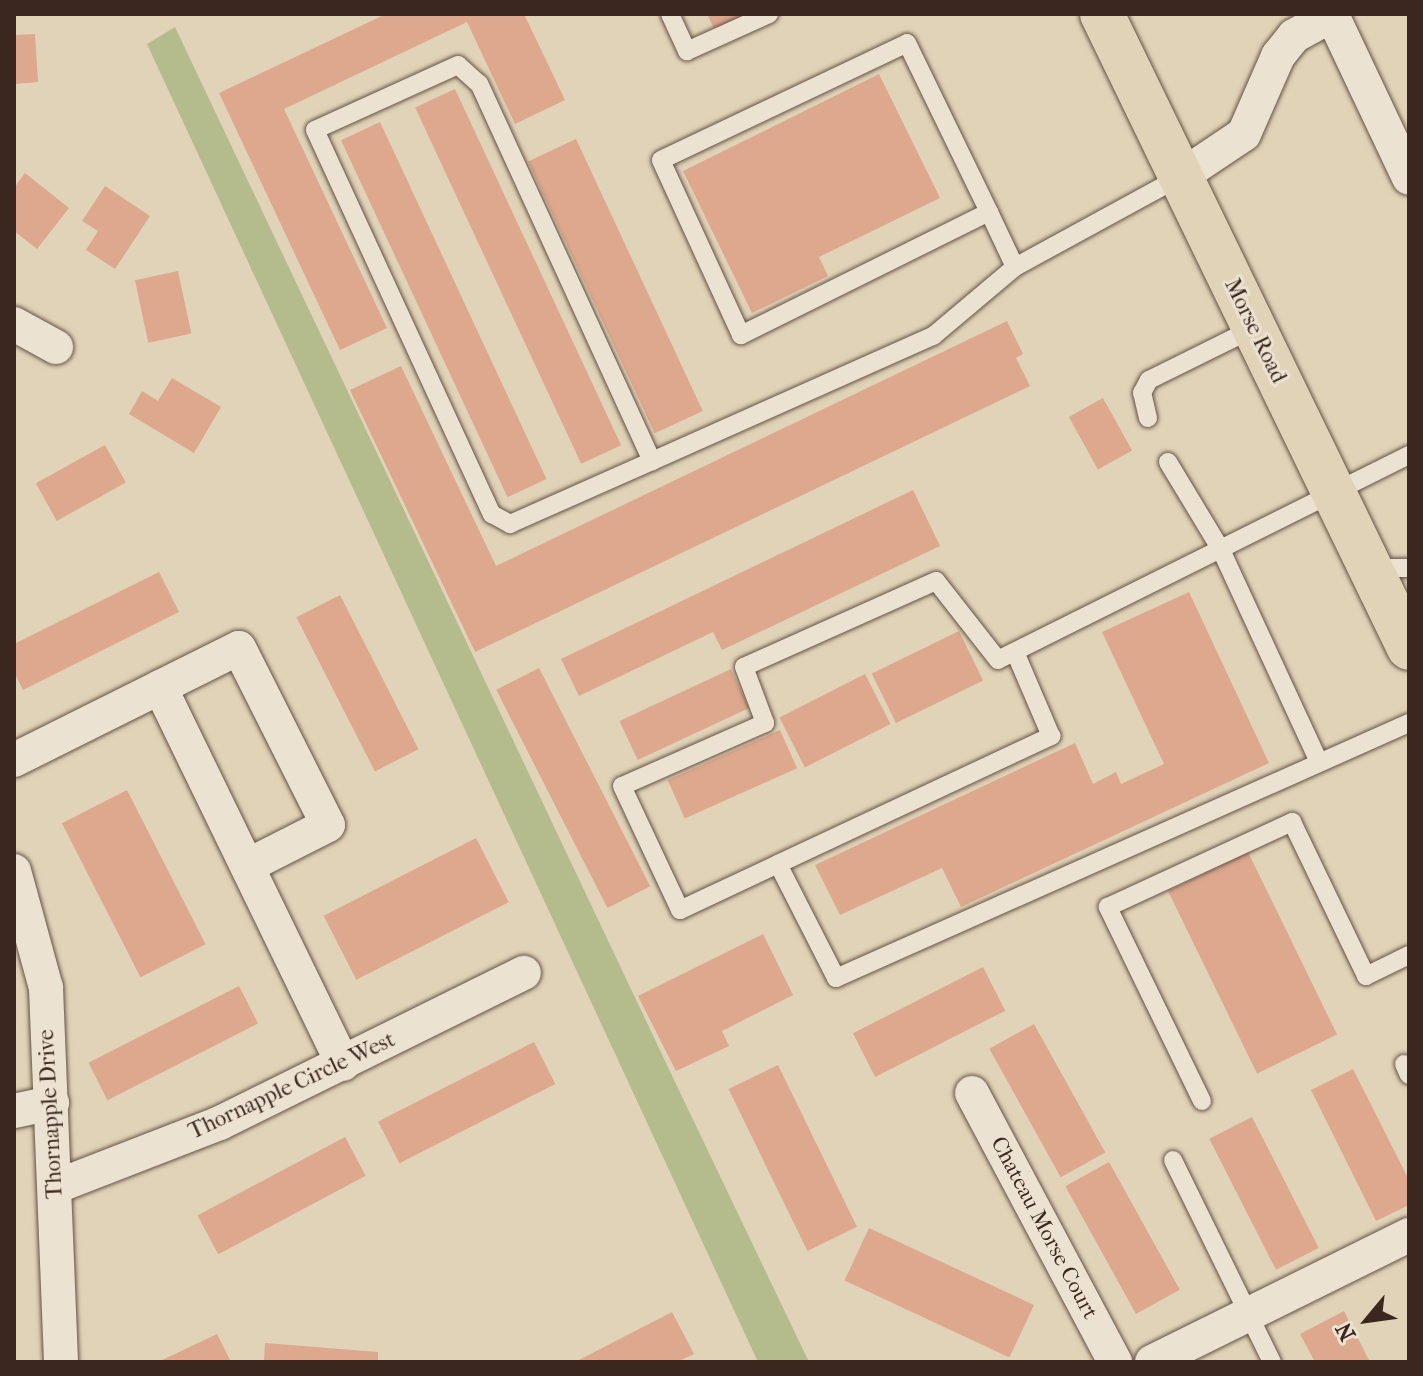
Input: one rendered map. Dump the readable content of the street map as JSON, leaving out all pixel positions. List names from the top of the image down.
{
  "streets": {
    "main road": ["Morse Road"],
    "street": ["Thornapple Circle West", "Thornapple Drive", "Chateau Morse Court"]
  },
  "crossings": [
    ["Thornapple Circle West", "Thornapple Drive"]
  ],
  "north": "bottom left"
}
